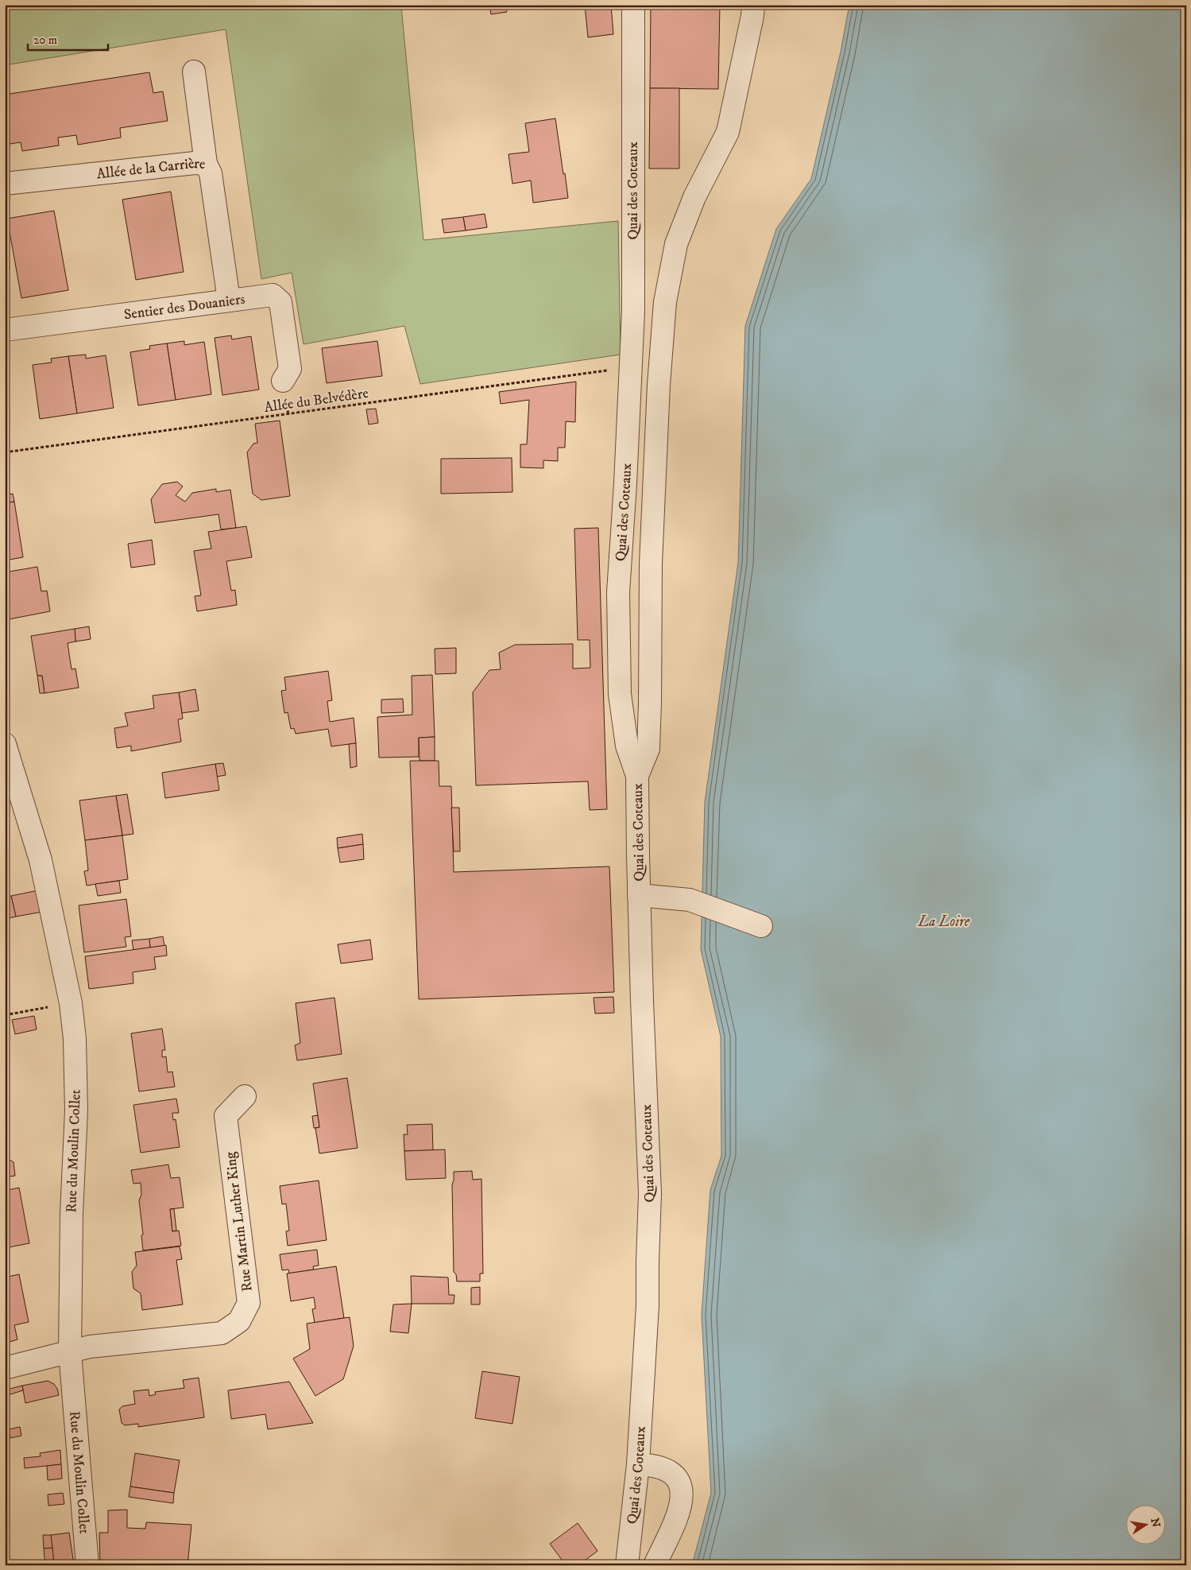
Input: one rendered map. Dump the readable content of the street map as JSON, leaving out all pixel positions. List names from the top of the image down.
{
  "streets": {
    "street": [
      "Allée de la Carrière",
      "Quai des Coteaux",
      "Sentier des Douaniers",
      "Rue du Moulin Collet",
      "Rue Martin Luther King"
    ],
    "path": ["Allée du Belvédère"]
  },
  "crossings": [
    ["Allée de la Carrière", "Sentier des Douaniers"],
    ["Quai des Coteaux", "Allée du Belvédère"],
    ["Rue du Moulin Collet", "Rue Martin Luther King"]
  ],
  "water": ["La Loire"],
  "scale_bar": "20 m",
  "north": "right"
}
